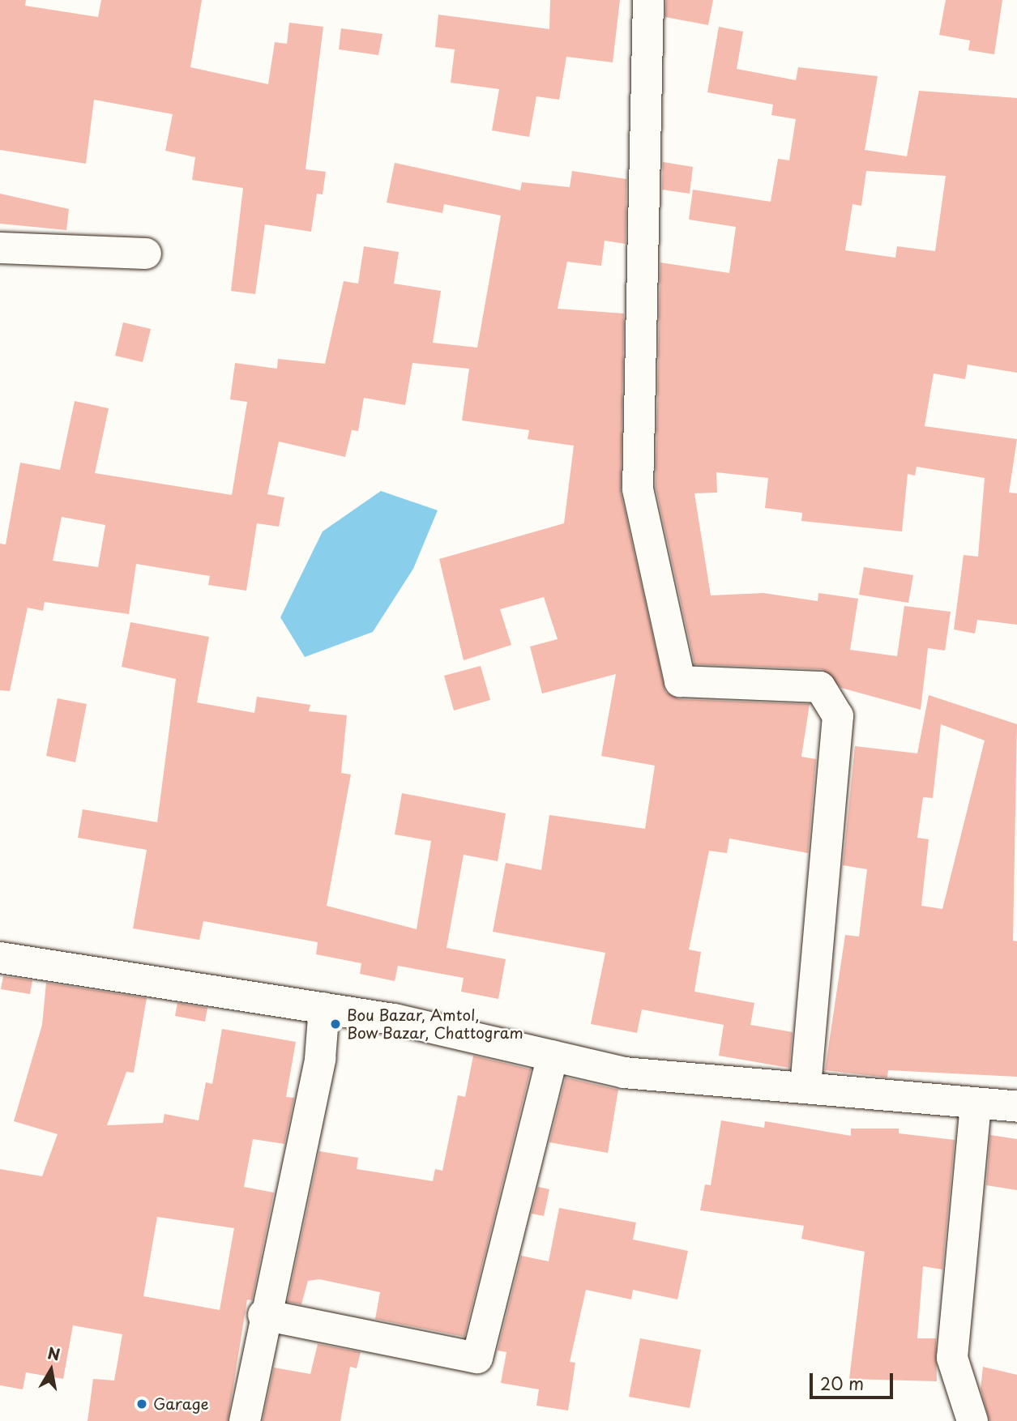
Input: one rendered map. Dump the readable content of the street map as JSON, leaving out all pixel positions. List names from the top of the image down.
{
  "places": ["Bou Bazar, Amtol, Bow Bazar, Chattogram", "Garage"],
  "scale_bar": "20 m",
  "north": "top"
}
